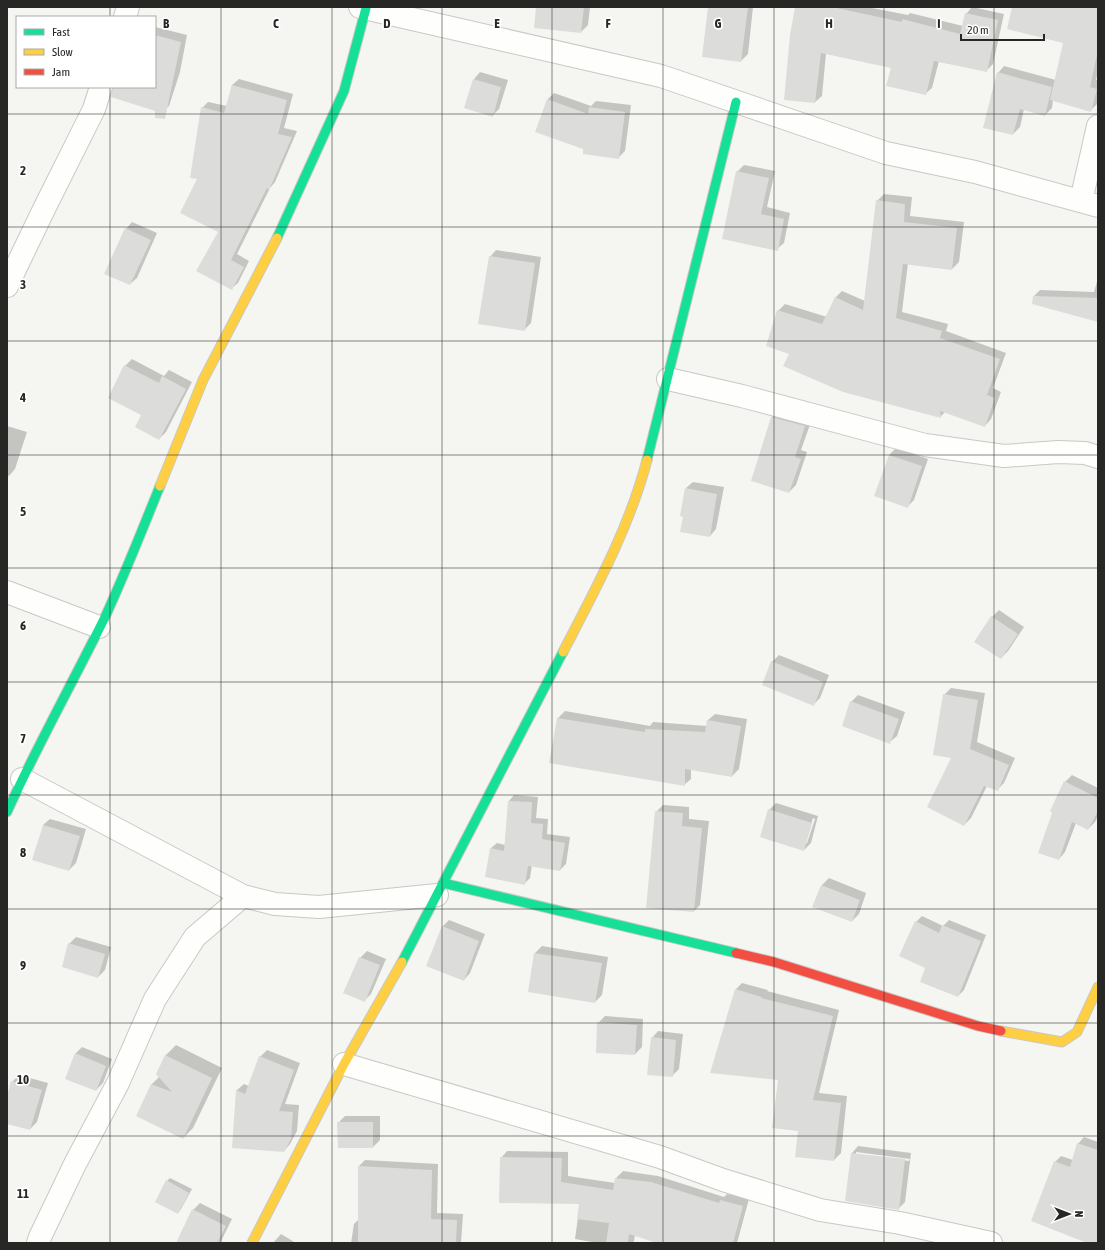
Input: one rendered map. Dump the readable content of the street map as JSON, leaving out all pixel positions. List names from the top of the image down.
{
  "legend": ["Fast", "Slow", "Jam"],
  "scale_bar": "20 m",
  "north": "right",
  "grid": {
    "columns": [
      "B",
      "C",
      "D",
      "E",
      "F",
      "G",
      "H",
      "I"
    ],
    "rows": [
      "2",
      "3",
      "4",
      "5",
      "6",
      "7",
      "8",
      "9",
      "10",
      "11"
    ]
  }
}
